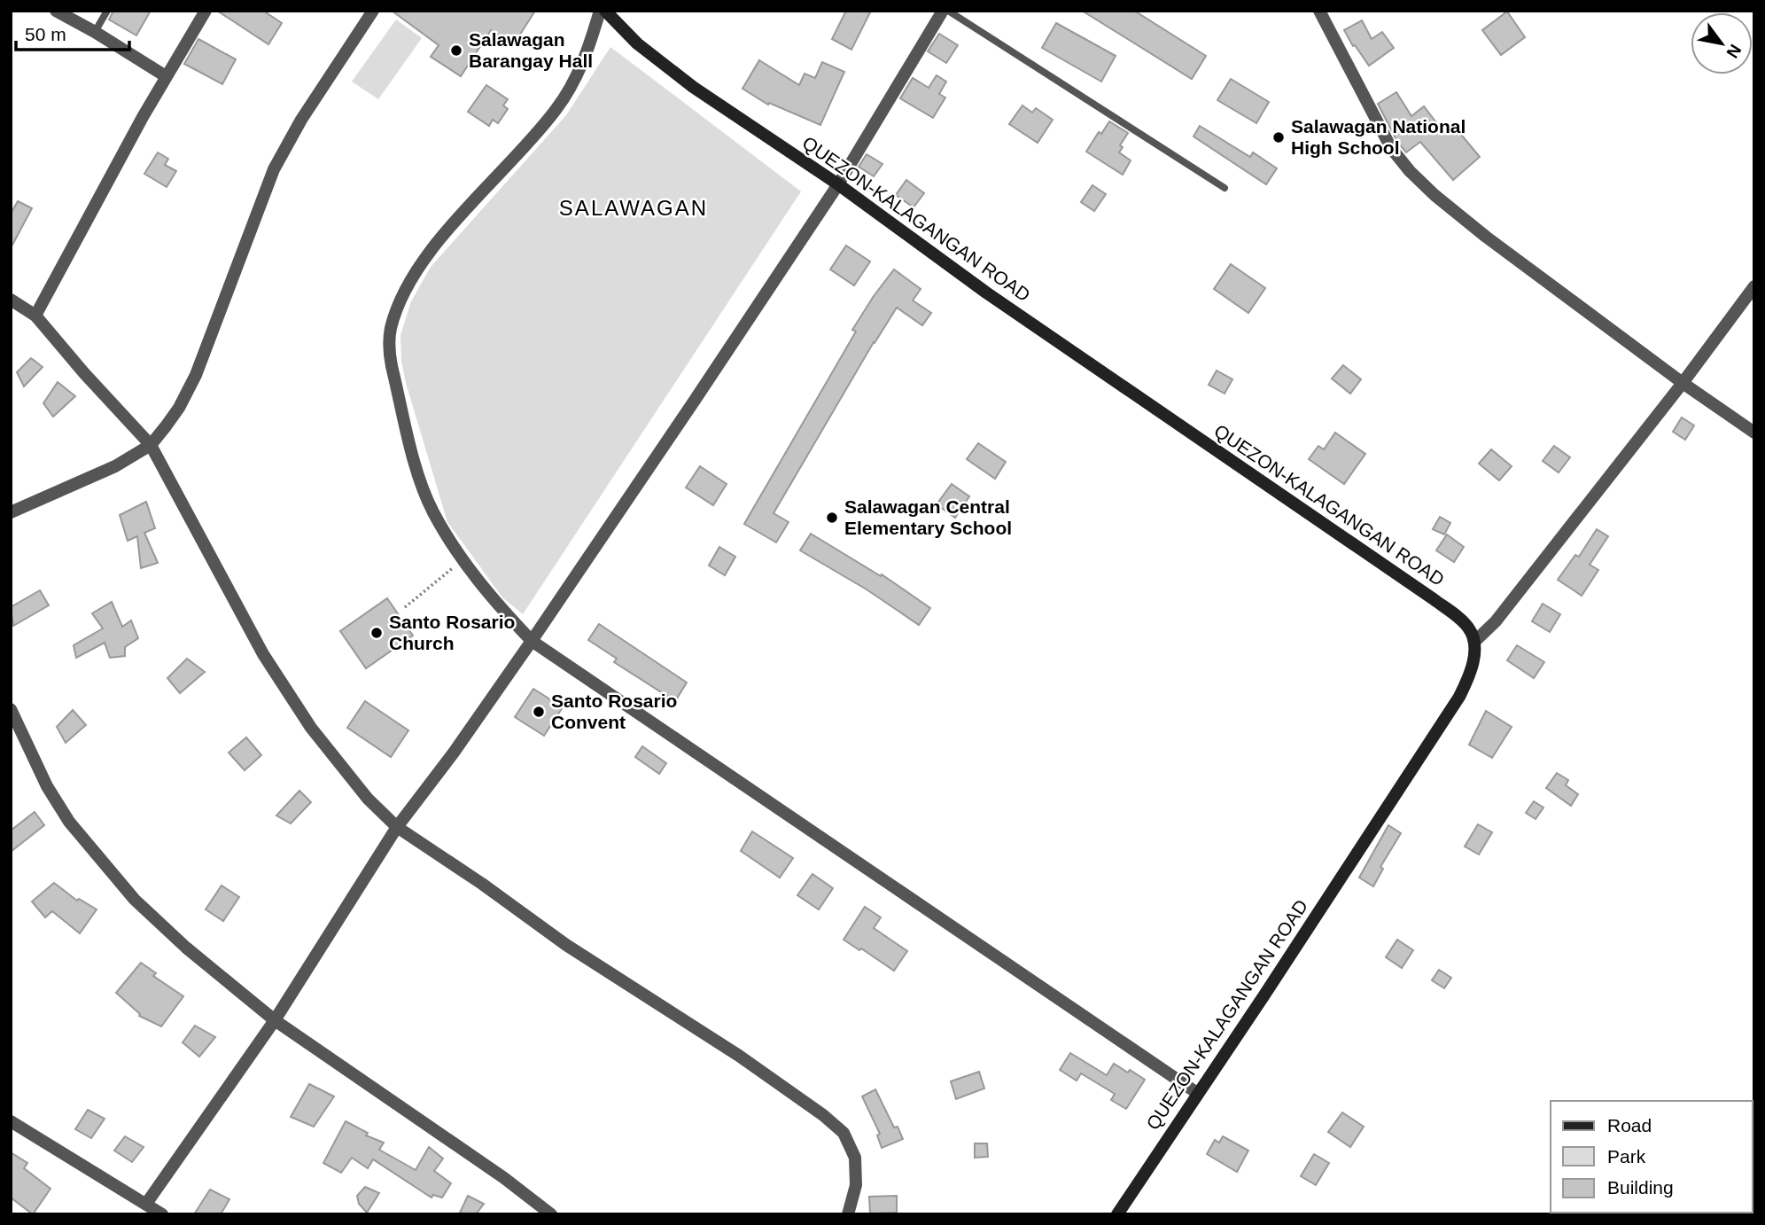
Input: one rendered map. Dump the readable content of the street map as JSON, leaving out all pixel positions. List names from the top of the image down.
{
  "streets": {
    "main road": ["QUEZON-KALAGANGAN ROAD"]
  },
  "districts": ["SALAWAGAN"],
  "places": [
    "Salawagan Barangay Hall",
    "Salawagan National High School",
    "Salawagan Central Elementary School",
    "Santo Rosario Church",
    "Santo Rosario Convent"
  ],
  "legend": ["Road", "Park", "Building"],
  "scale_bar": "50 m",
  "north": "bottom right"
}
